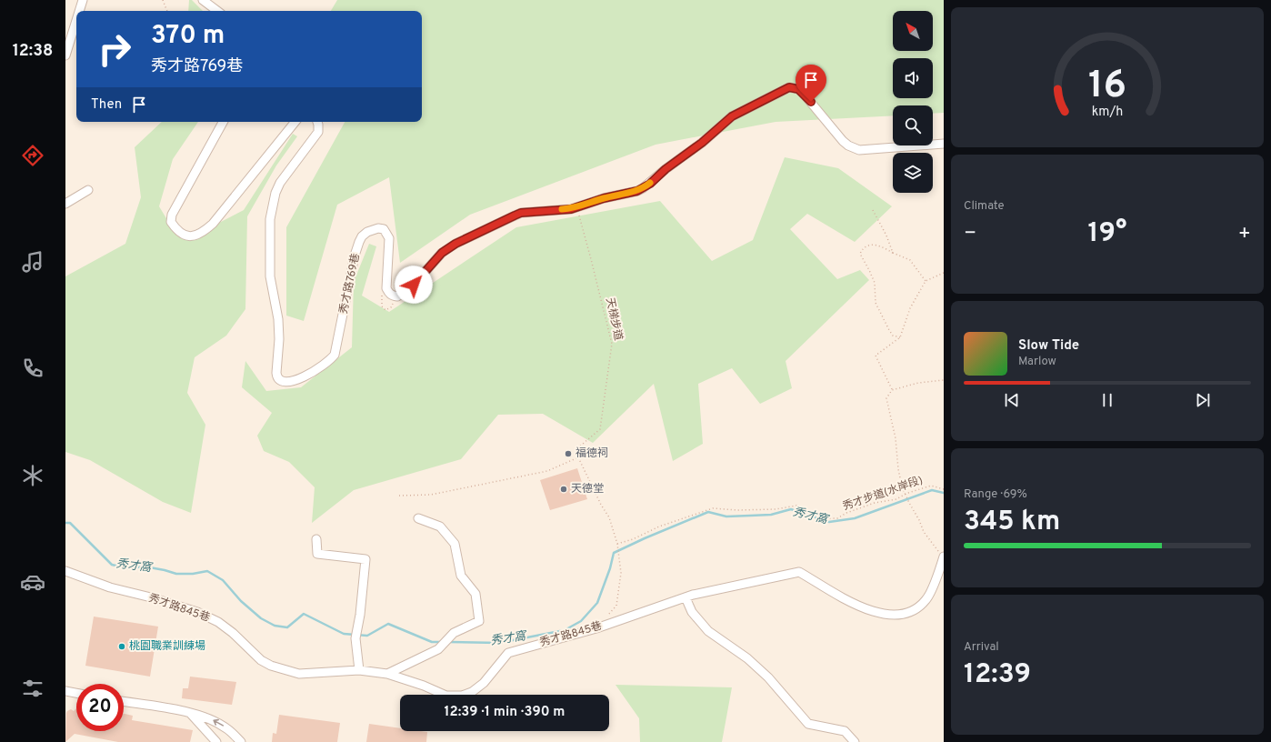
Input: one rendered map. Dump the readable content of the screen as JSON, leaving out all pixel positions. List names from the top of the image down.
{
  "streets": {
    "street": ["秀才路769巷", "秀才路845巷"],
    "path": ["天梯步道", "秀才步道(水岸段)"]
  },
  "crossings": [
    ["秀才路769巷", "天梯步道"]
  ],
  "water": ["秀才窩"],
  "places": ["福德祠", "天德堂", "桃園職業訓練場"],
  "north": "top left",
  "page": {
    "tabs": "12:38",
    "turn": ["370 m", "秀才路769巷"],
    "then": "Then",
    "tile": [
      "Climate",
      ["Range · 69%", "345 km"],
      ["Arrival", "12:39"]
    ],
    "heat": ["−", "19°", "+"],
    "song": ["Slow Tide", "Marlow"],
    "limit": "20",
    "trip": "12:39 · 1 min · 390 m",
    "gauge": ["16", "km/h"]
  }
}
